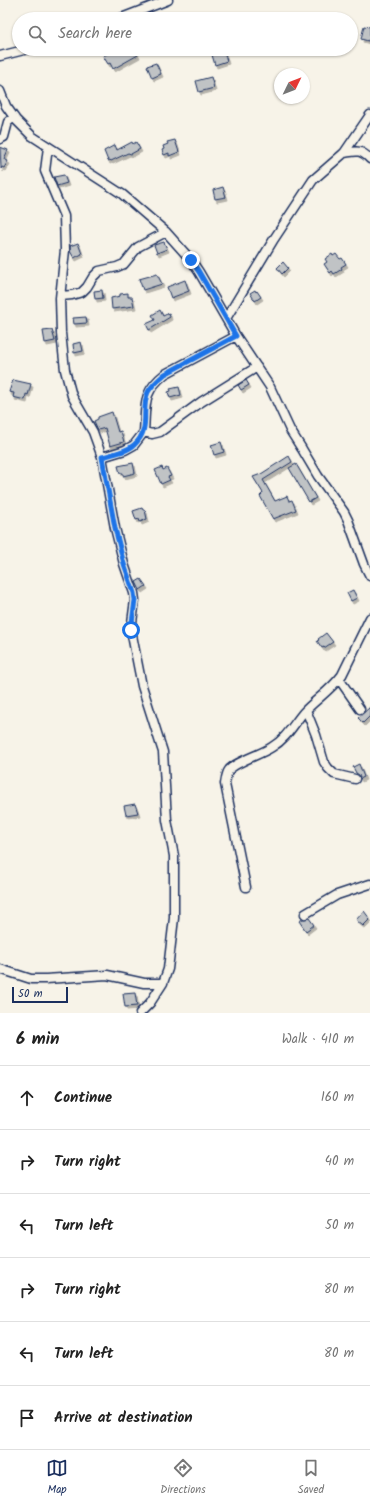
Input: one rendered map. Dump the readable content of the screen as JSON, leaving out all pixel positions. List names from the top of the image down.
{
  "scale_bar": "50 m",
  "north": "top right",
  "page": {
    "search": "Search here",
    "scale": "50 m",
    "heading": ["6 min", "Walk · 410 m"],
    "list": [
      ["Continue", "160 m"],
      ["Turn right", "40 m"],
      ["Turn left", "50 m"],
      ["Turn right", "80 m"],
      ["Turn left", "80 m"],
      "Arrive at destination"
    ],
    "nav": ["Map", "Directions", "Saved"]
  }
}
